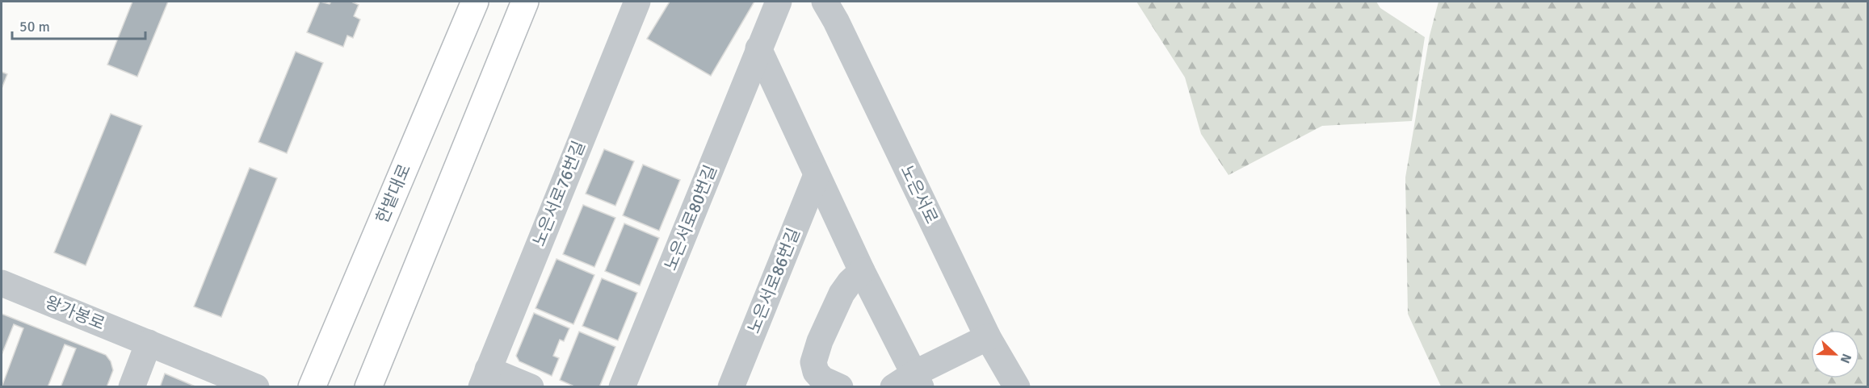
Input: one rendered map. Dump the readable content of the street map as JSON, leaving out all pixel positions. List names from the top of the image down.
{
  "streets": {
    "main road": ["한밭대로"],
    "street": [
      "노은서로76번길",
      "노은서로",
      "노은서로80번길",
      "노은서로86번길",
      "왕가봉로"
    ]
  },
  "scale_bar": "50 m",
  "north": "right"
}
